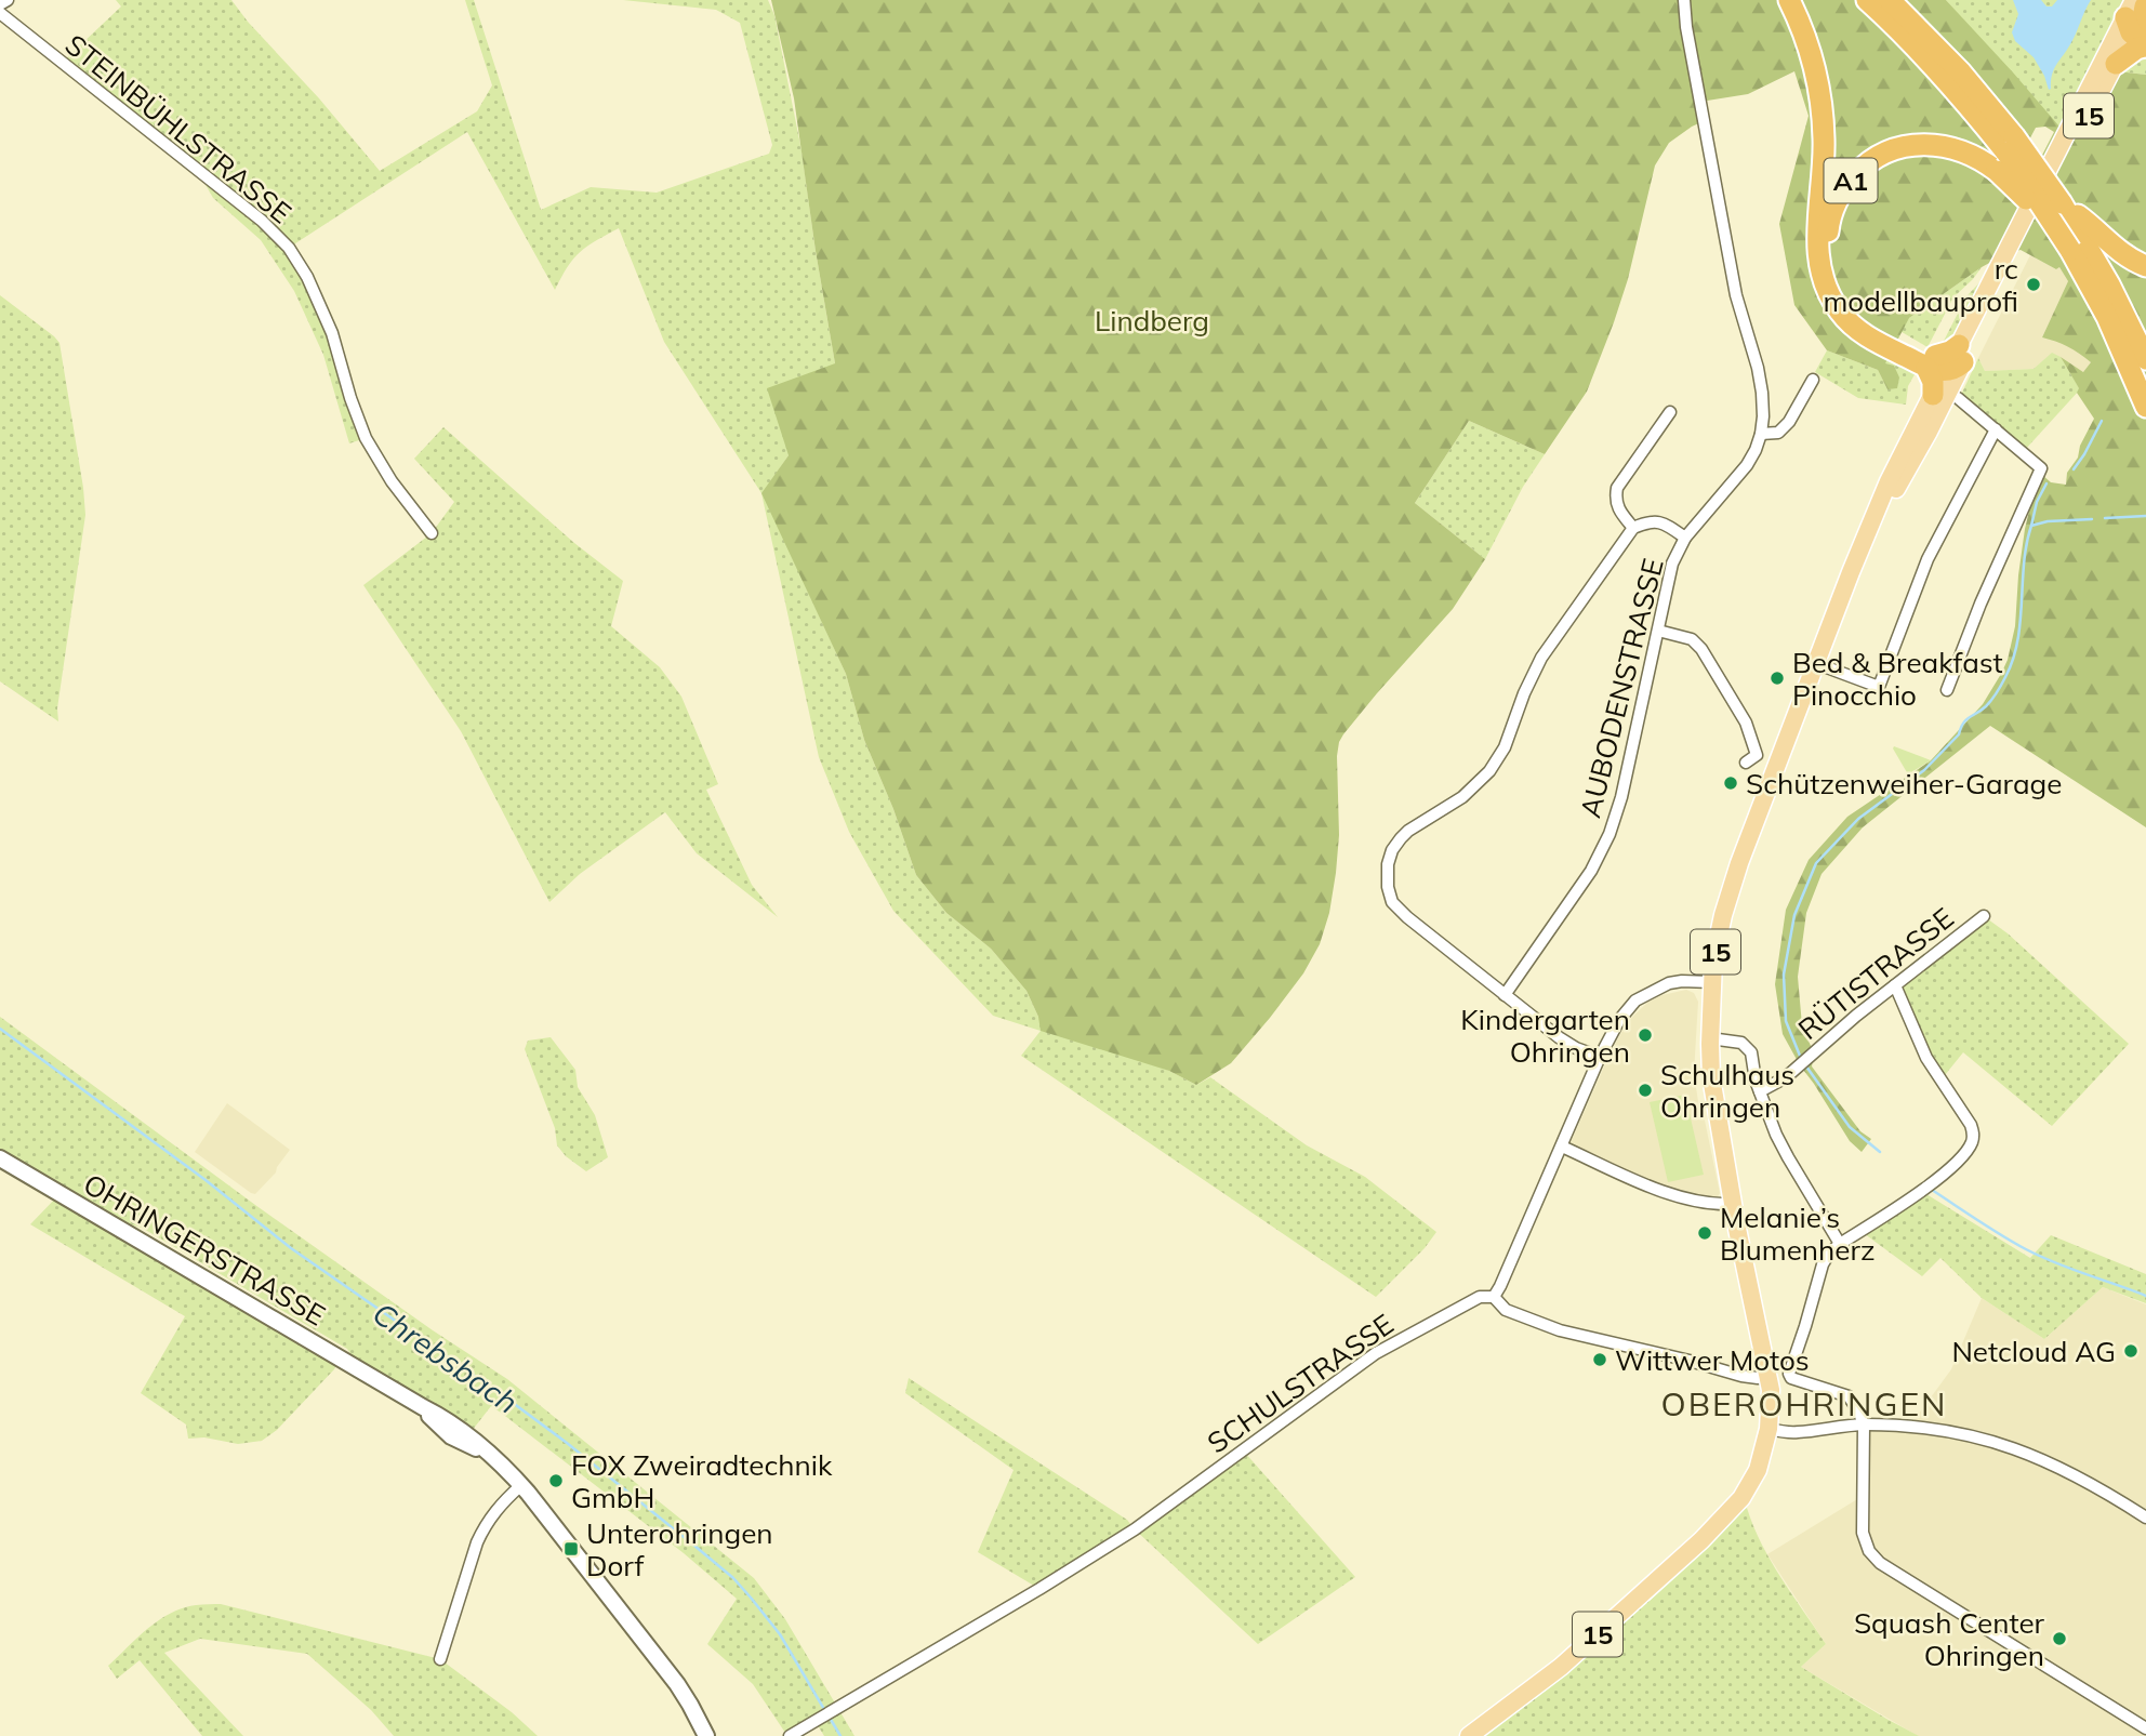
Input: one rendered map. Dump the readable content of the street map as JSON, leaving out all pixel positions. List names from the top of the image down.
{
  "streets": {
    "highway": ["A1"],
    "main road": ["15", "OHRINGERSTRASSE"],
    "street": [
      "STEINBÜHLSTRASSE",
      "AUBODENSTRASSE",
      "RÜTISTRASSE",
      "SCHULSTRASSE"
    ]
  },
  "crossings": [
    ["15", "A1"]
  ],
  "districts": ["OBEROHRINGEN"],
  "water": ["Chrebsbach"],
  "parks": ["Lindberg"],
  "places": {
    "other": [
      "rc modellbauprofi",
      "Bed & Breakfast Pinocchio",
      "Schützenweiher-Garage",
      "Kindergarten Ohringen",
      "Schulhaus Ohringen",
      "Melanie’s Blumenherz",
      "Netcloud AG",
      "Wittwer Motos",
      "FOX Zweiradtechnik GmbH",
      "Squash Center Ohringen"
    ],
    "transit": ["Unterohringen Dorf"]
  }
}
